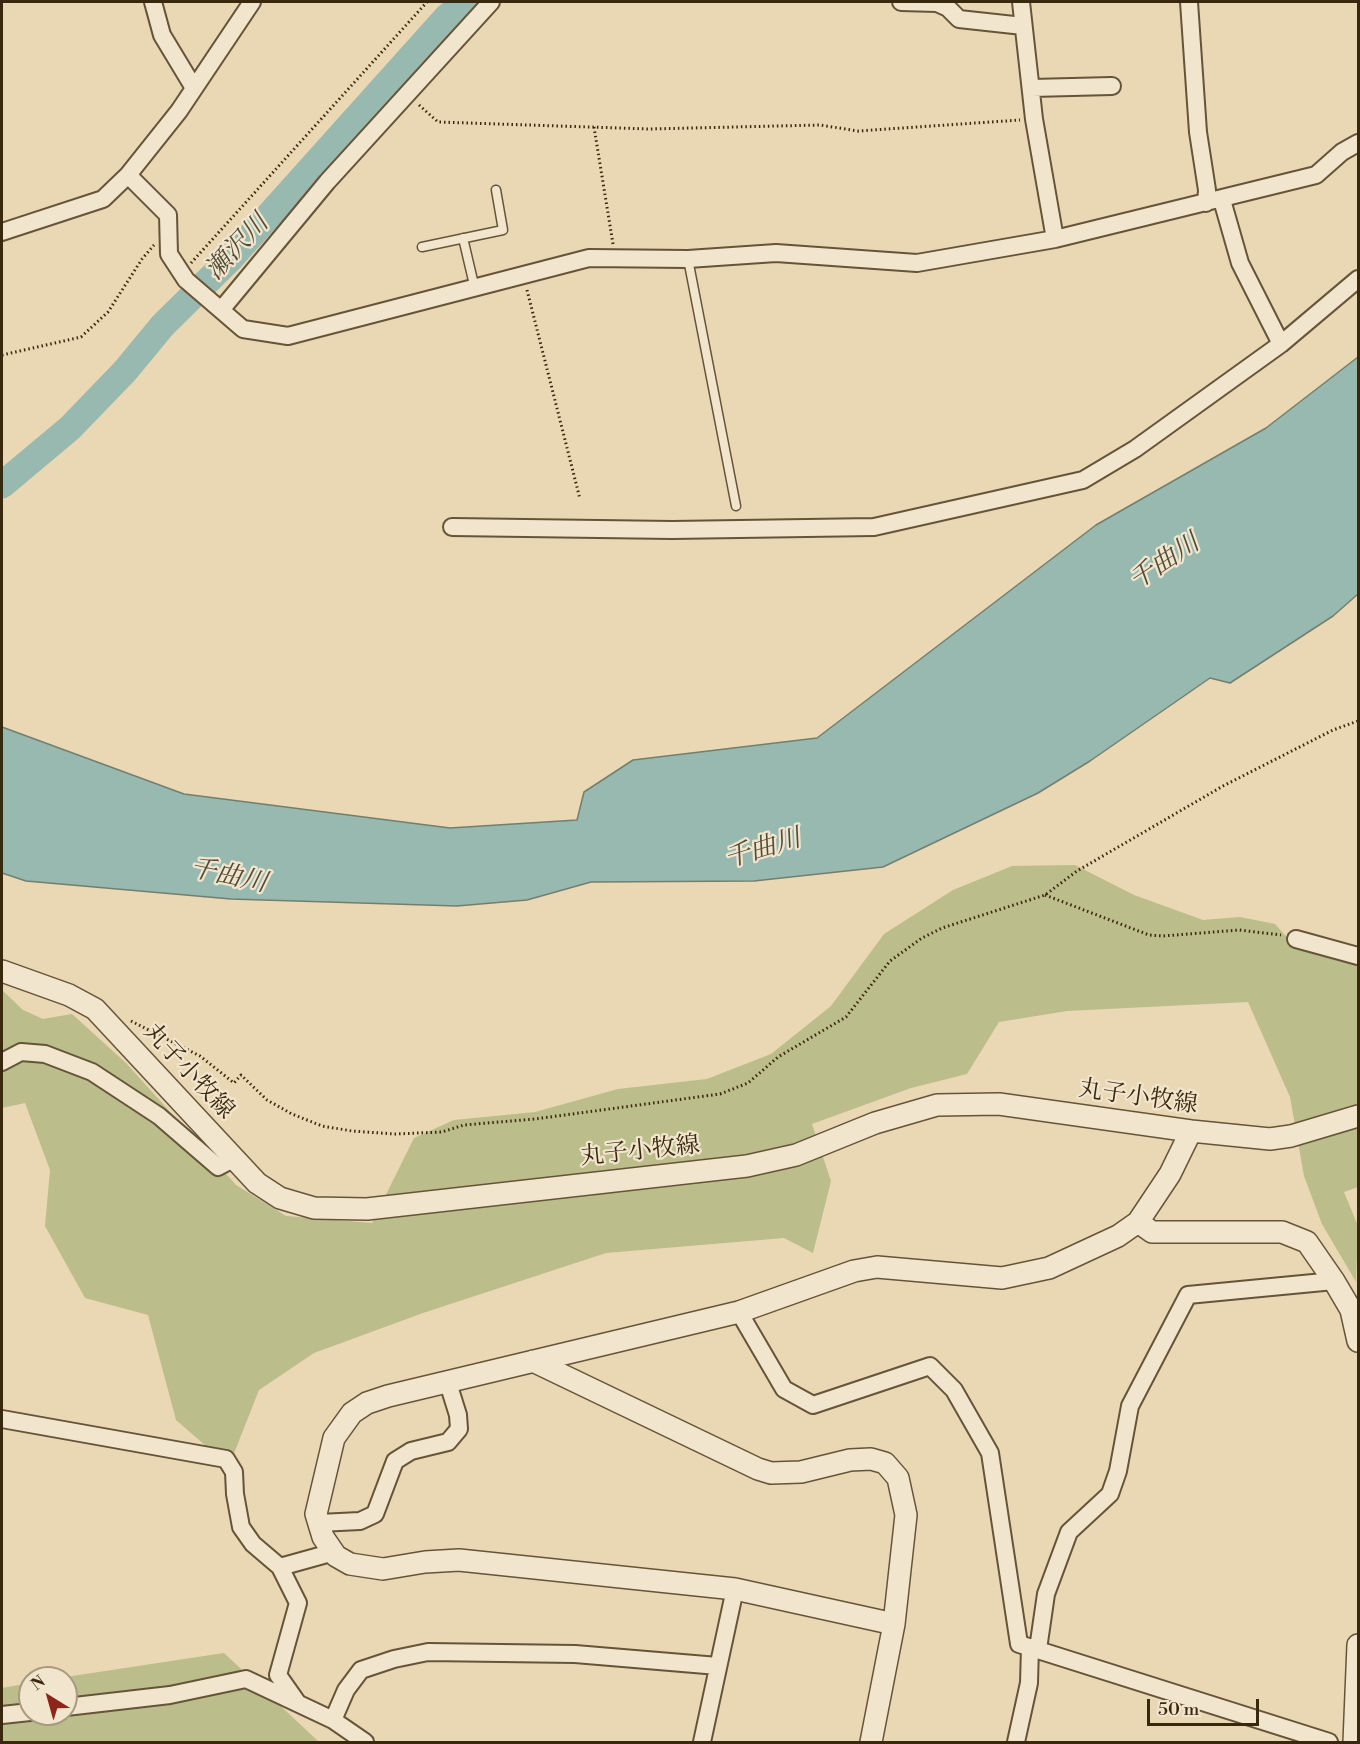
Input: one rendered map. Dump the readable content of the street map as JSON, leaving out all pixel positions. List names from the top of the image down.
{
  "streets": {
    "street": ["丸子小牧線"]
  },
  "water": ["瀬沢川", "千曲川"],
  "scale_bar": "50 m",
  "north": "top left"
}
